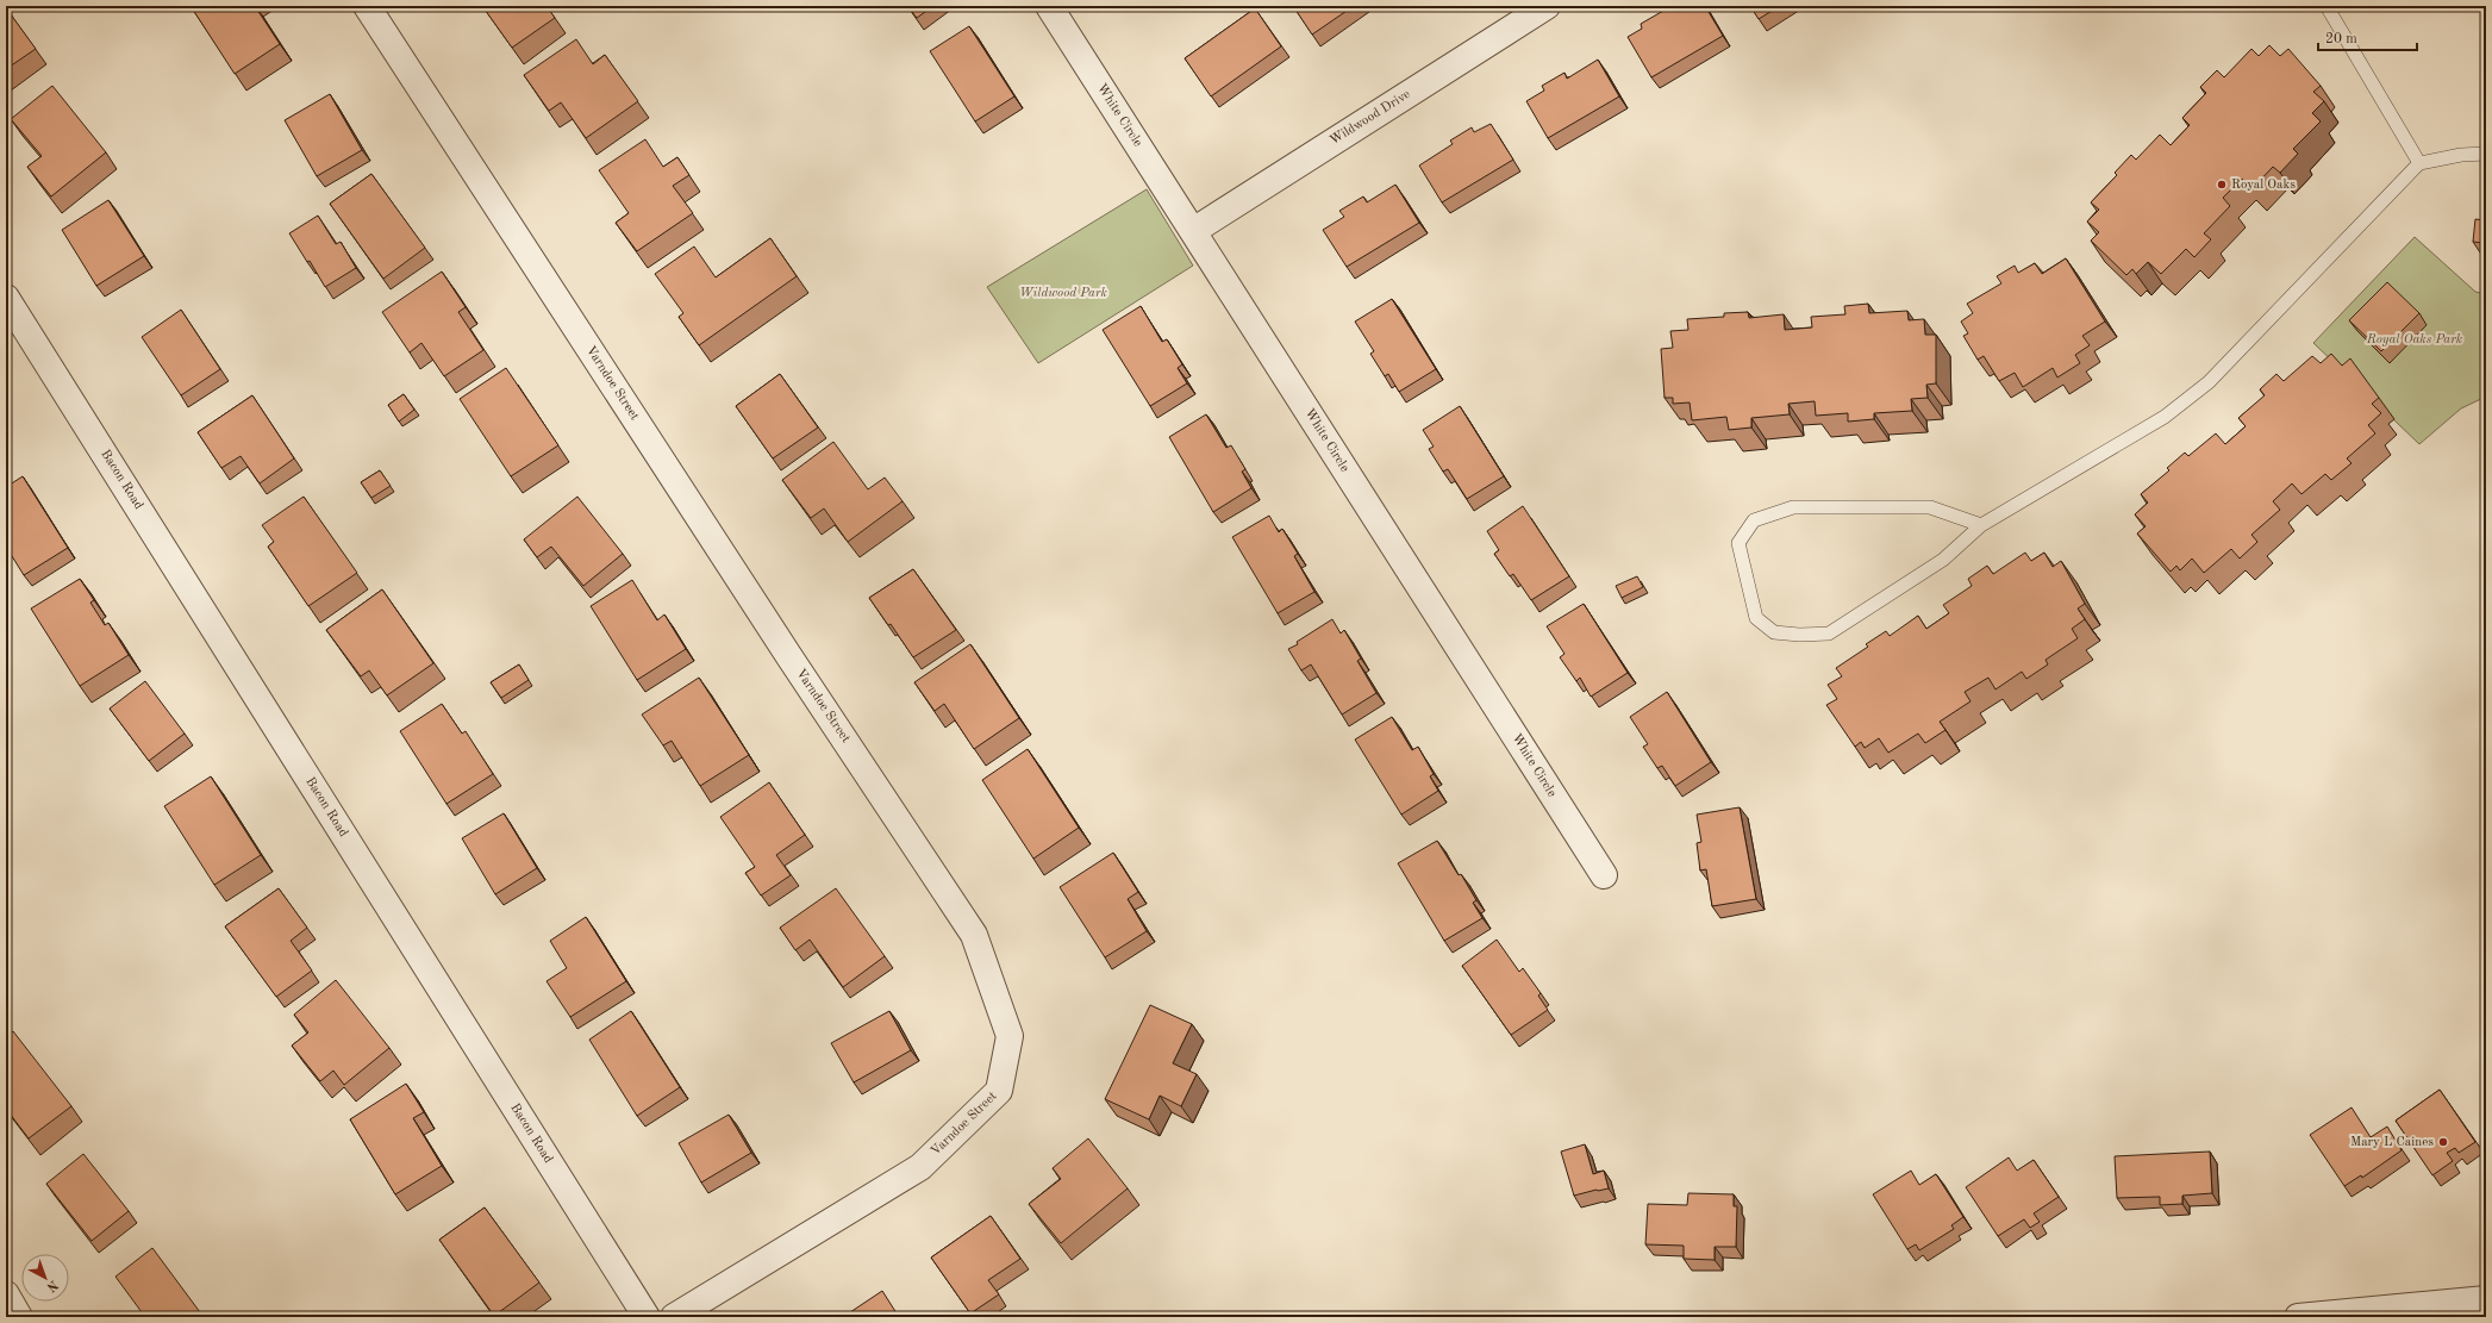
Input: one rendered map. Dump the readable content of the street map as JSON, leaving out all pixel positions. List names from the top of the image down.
{
  "streets": {
    "street": [
      "White Circle",
      "Wildwood Drive",
      "Varndoe Street",
      "Bacon Road"
    ]
  },
  "crossings": [
    ["White Circle", "Wildwood Drive"]
  ],
  "parks": ["Wildwood Park", "Royal Oaks Park"],
  "places": ["Royal Oaks", "Mary L Caines"],
  "scale_bar": "20 m",
  "north": "bottom right"
}
